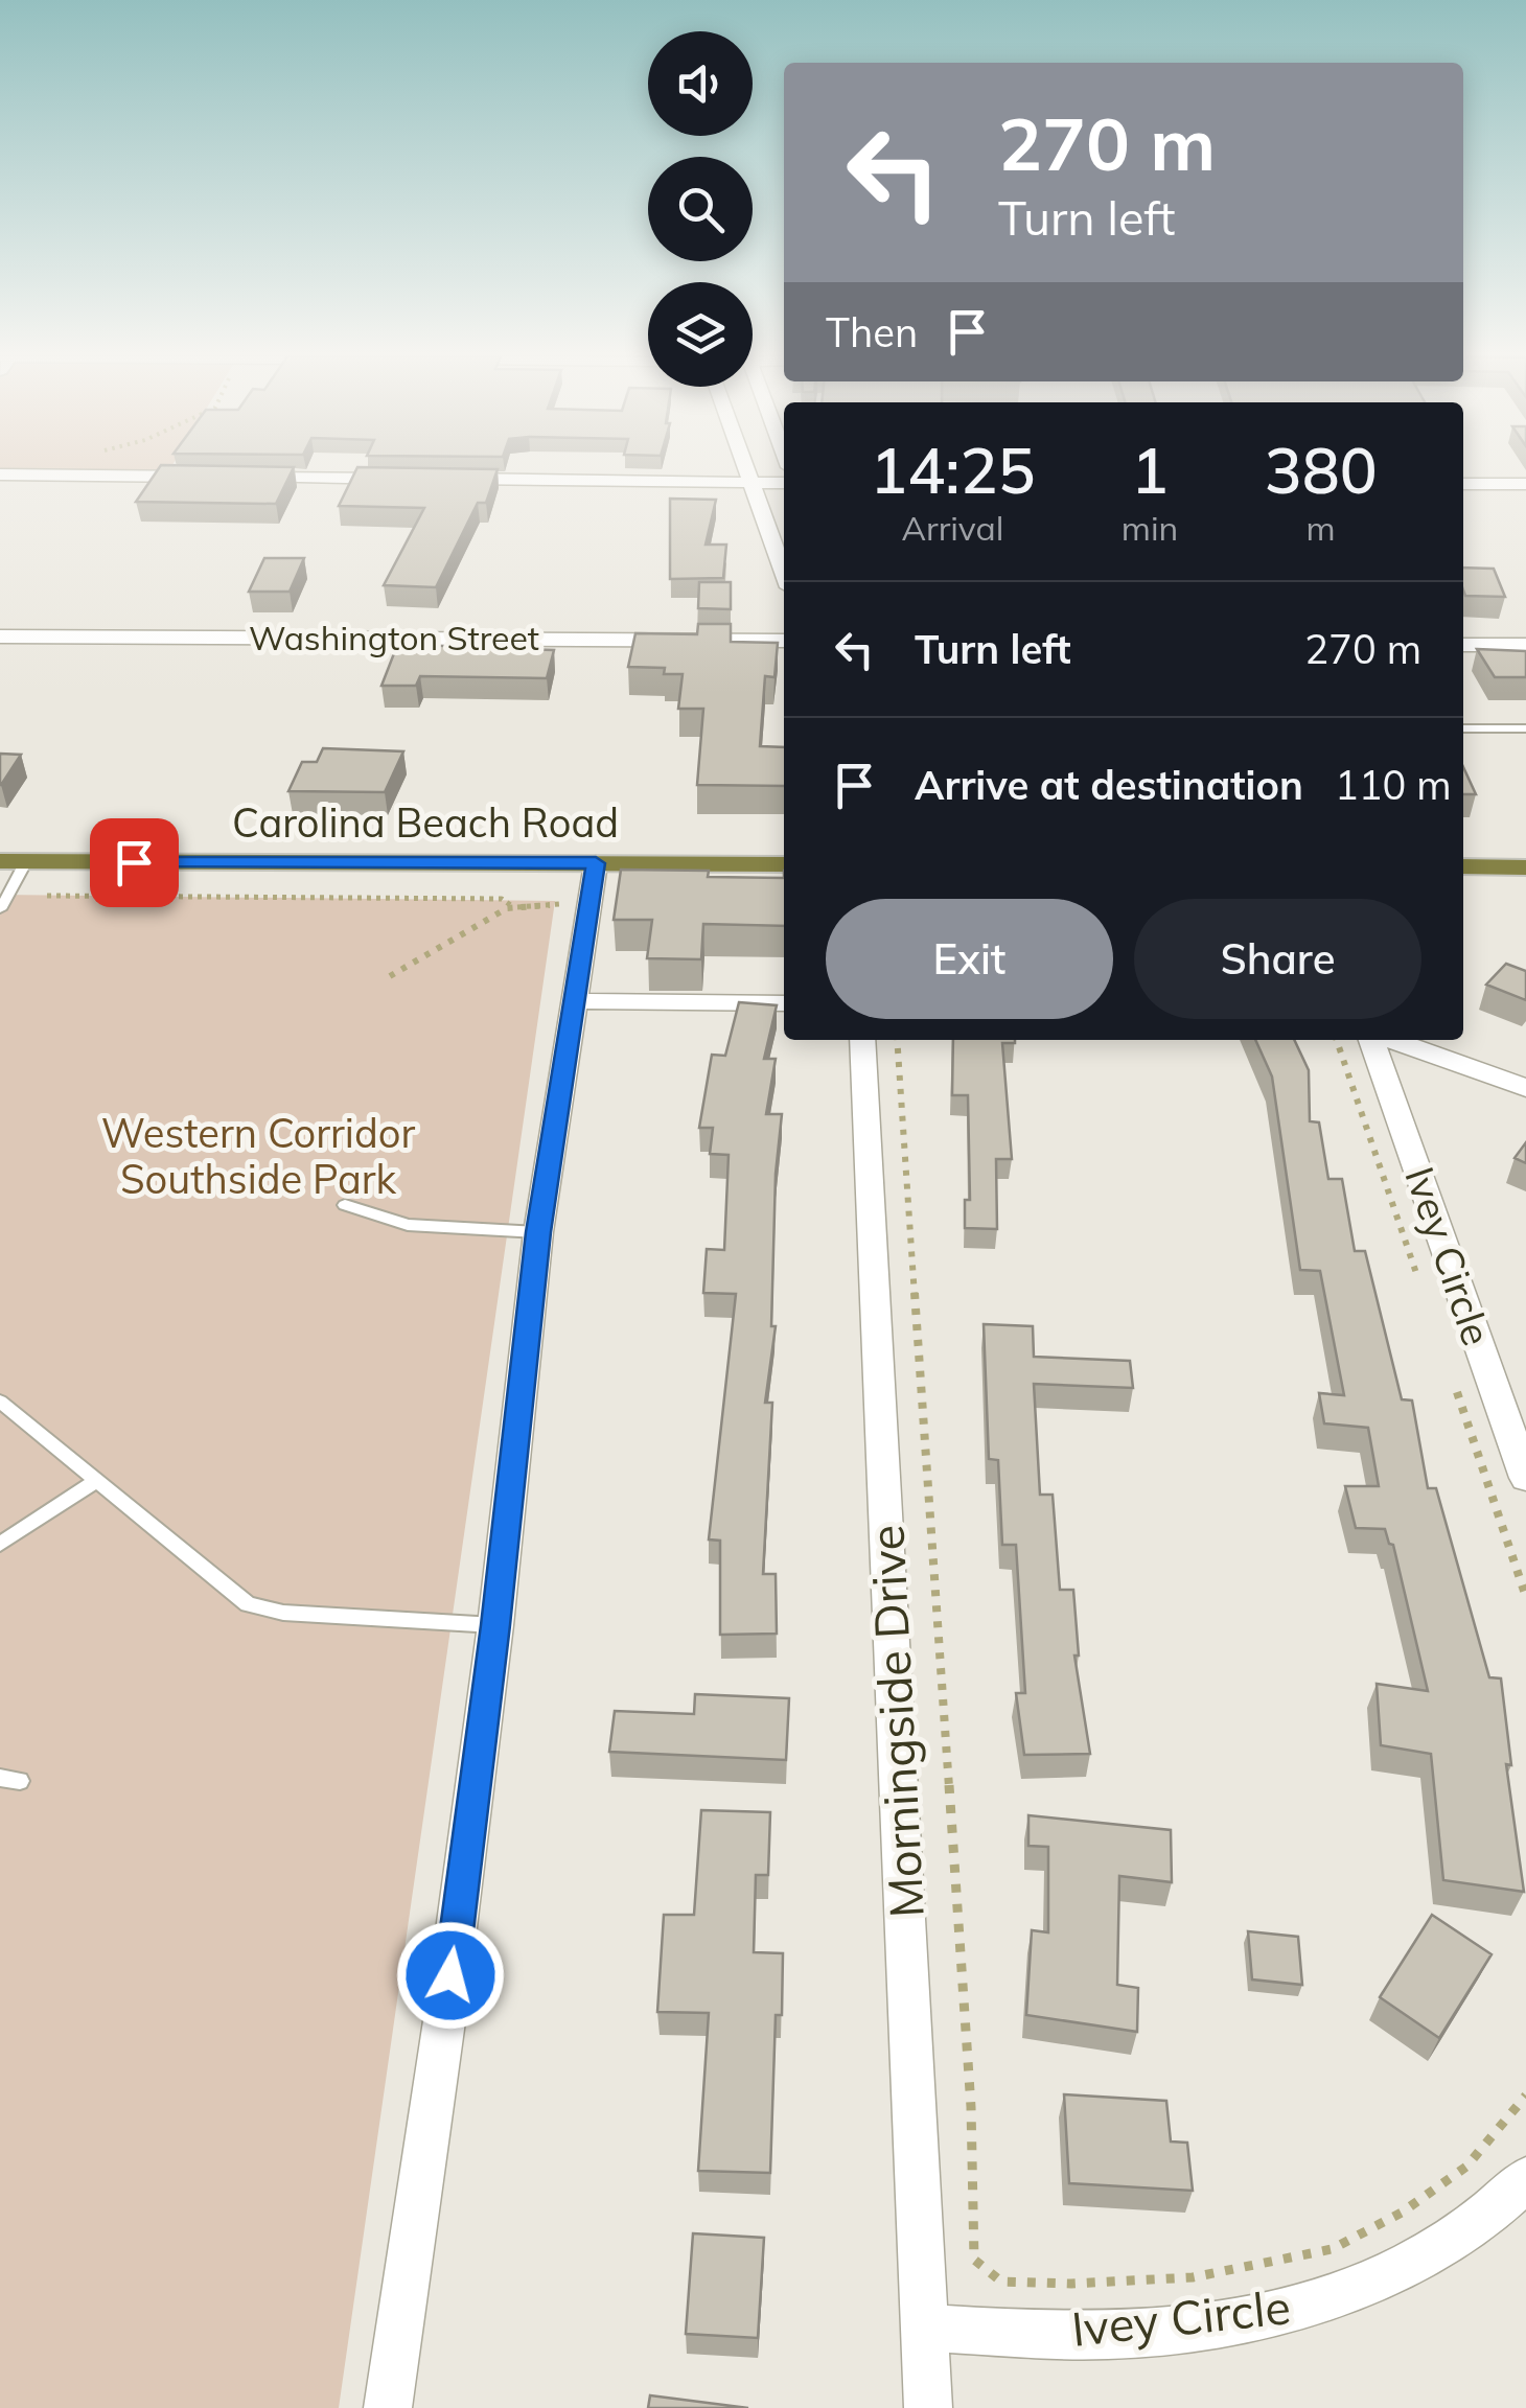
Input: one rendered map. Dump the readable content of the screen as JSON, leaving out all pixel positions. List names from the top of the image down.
{
  "streets": {
    "highway": ["Carolina Beach Road"],
    "street": ["Washington Street", "Ivey Circle", "Morningside Drive"]
  },
  "crossings": [
    ["Ivey Circle", "Morningside Drive"]
  ],
  "parks": ["Western Corridor Southside Park"],
  "page": {
    "turn": ["270 m", "Turn left"],
    "then": "Then",
    "eta": [
      "14:25",
      "Arrival",
      "1",
      "min",
      "380",
      "m"
    ],
    "list": [
      {
        "name": "Turn left",
        "value": "270 m"
      },
      {
        "name": "Arrive at destination",
        "value": "110 m"
      }
    ],
    "buttons": ["Exit", "Share"]
  }
}
